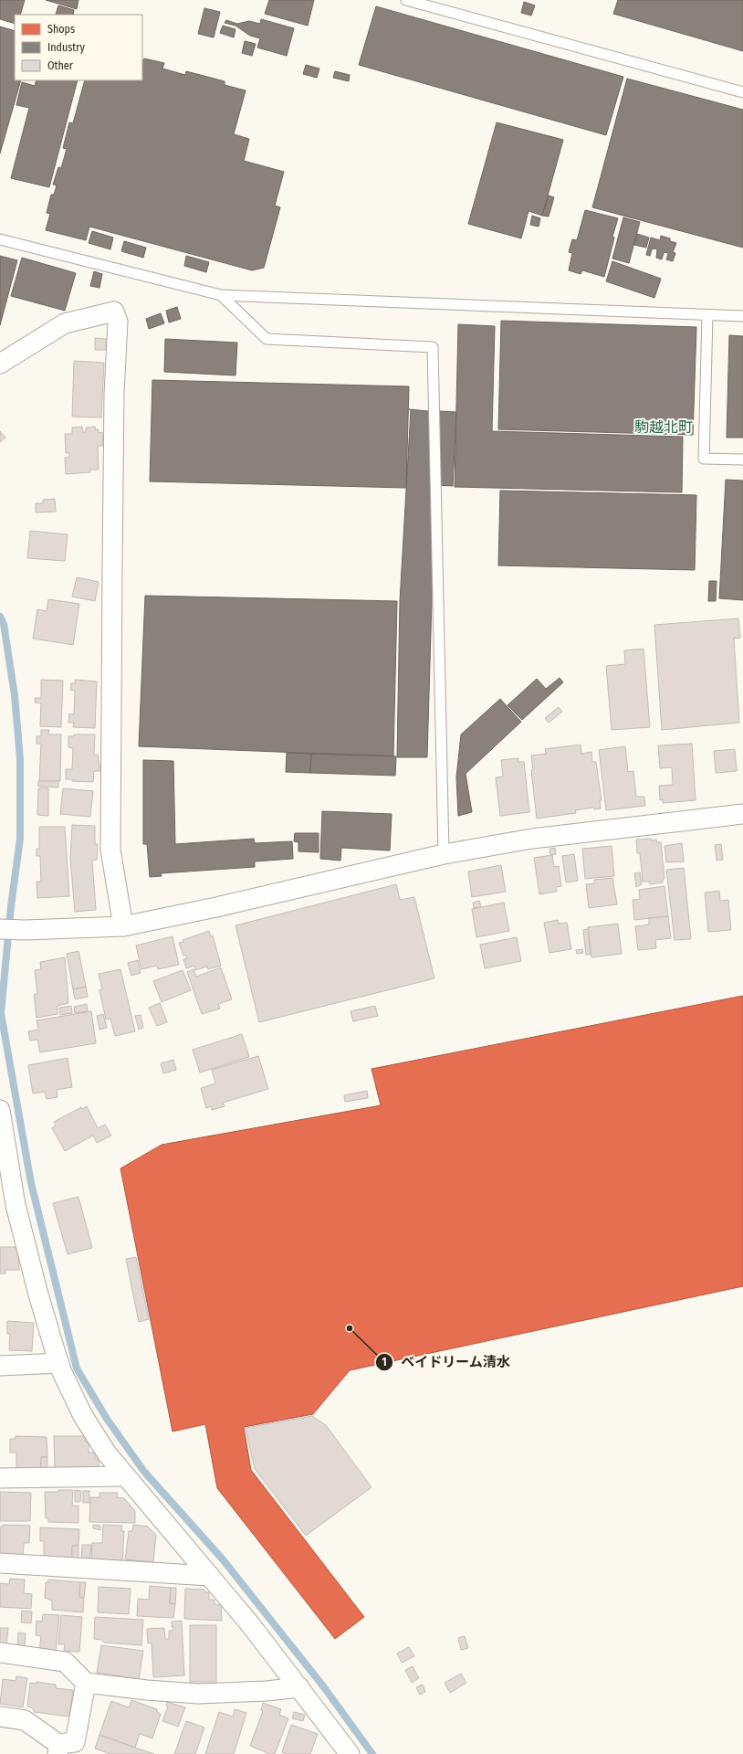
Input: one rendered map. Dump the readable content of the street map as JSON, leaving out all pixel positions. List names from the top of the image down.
{
  "districts": ["駒越北町"],
  "places": ["ベイドリーム清水"],
  "legend": ["Shops", "Industry", "Other"]
}
